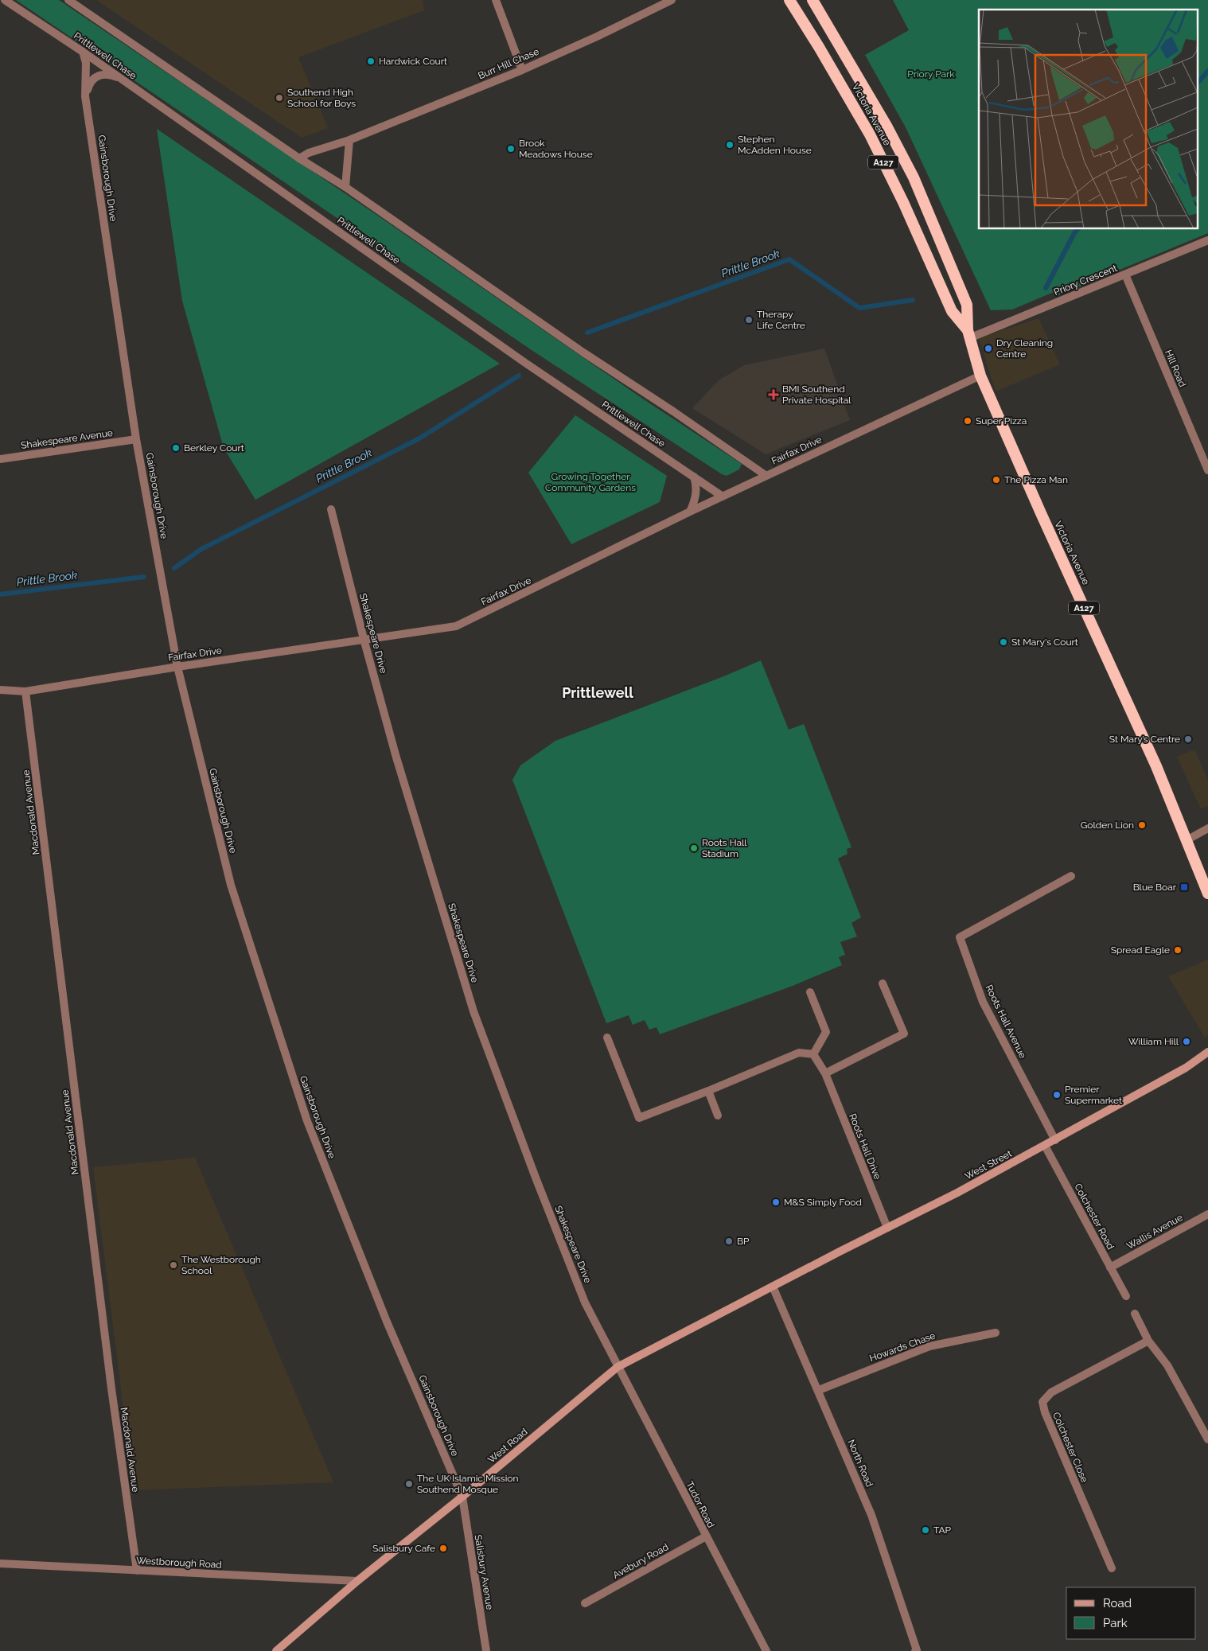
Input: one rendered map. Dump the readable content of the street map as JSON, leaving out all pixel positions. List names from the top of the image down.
{
  "streets": {
    "highway": ["Victoria Avenue", "A127"],
    "main road": ["West Street", "West Road"],
    "street": [
      "Prittlewell Chase",
      "Burr Hill Chase",
      "Gainsborough Drive",
      "Priory Crescent",
      "Hill Road",
      "Shakespeare Avenue",
      "Fairfax Drive",
      "Shakespeare Drive",
      "Macdonald Avenue",
      "Roots Hall Avenue",
      "Roots Hall Drive",
      "Colchester Road",
      "Wallis Avenue",
      "Howards Chase",
      "Colchester Close",
      "North Road",
      "Tudor Road",
      "Avebury Road",
      "Westborough Road",
      "Salisbury Avenue"
    ]
  },
  "crossings": [
    ["Prittlewell Chase", "Gainsborough Drive"],
    ["Prittlewell Chase", "Fairfax Drive"],
    ["Victoria Avenue", "Priory Crescent"],
    ["Victoria Avenue", "Fairfax Drive"],
    ["Gainsborough Drive", "Shakespeare Avenue"],
    ["Gainsborough Drive", "Fairfax Drive"],
    ["Gainsborough Drive", "West Road"],
    ["Gainsborough Drive", "Salisbury Avenue"],
    ["Priory Crescent", "Hill Road"],
    ["Fairfax Drive", "Shakespeare Drive"],
    ["Fairfax Drive", "Macdonald Avenue"],
    ["Shakespeare Drive", "West Road"],
    ["Shakespeare Drive", "Tudor Road"],
    ["Macdonald Avenue", "Westborough Road"],
    ["Roots Hall Avenue", "West Street"],
    ["Roots Hall Drive", "West Street"],
    ["West Street", "Colchester Road"],
    ["West Street", "West Road"],
    ["West Street", "North Road"],
    ["Colchester Road", "Wallis Avenue"],
    ["Howards Chase", "North Road"],
    ["West Road", "North Road"],
    ["West Road", "Tudor Road"],
    ["West Road", "Westborough Road"],
    ["West Road", "Salisbury Avenue"],
    ["Tudor Road", "Avebury Road"]
  ],
  "districts": ["Prittlewell"],
  "water": ["Prittle Brook"],
  "parks": ["Priory Park", "Growing Together Community Gardens"],
  "places": {
    "other": [
      "Hardwick Court",
      "Southend High School for Boys",
      "Stephen McAdden House",
      "Brook Meadows House",
      "Therapy Life Centre",
      "Dry Cleaning Centre",
      "Super Pizza",
      "Berkley Court",
      "The Pizza Man",
      "St Mary's Court",
      "St Mary’s Centre",
      "Golden Lion",
      "Roots Hall Stadium",
      "Spread Eagle",
      "William Hill",
      "Premier Supermarket",
      "M&S Simply Food",
      "BP",
      "The Westborough School",
      "The UK Islamic Mission Southend Mosque",
      "TAP",
      "Salisbury Cafe"
    ],
    "health": ["BMI Southend Private Hospital"],
    "transit": ["Blue Boar"]
  },
  "legend": ["Road", "Park"]
}
